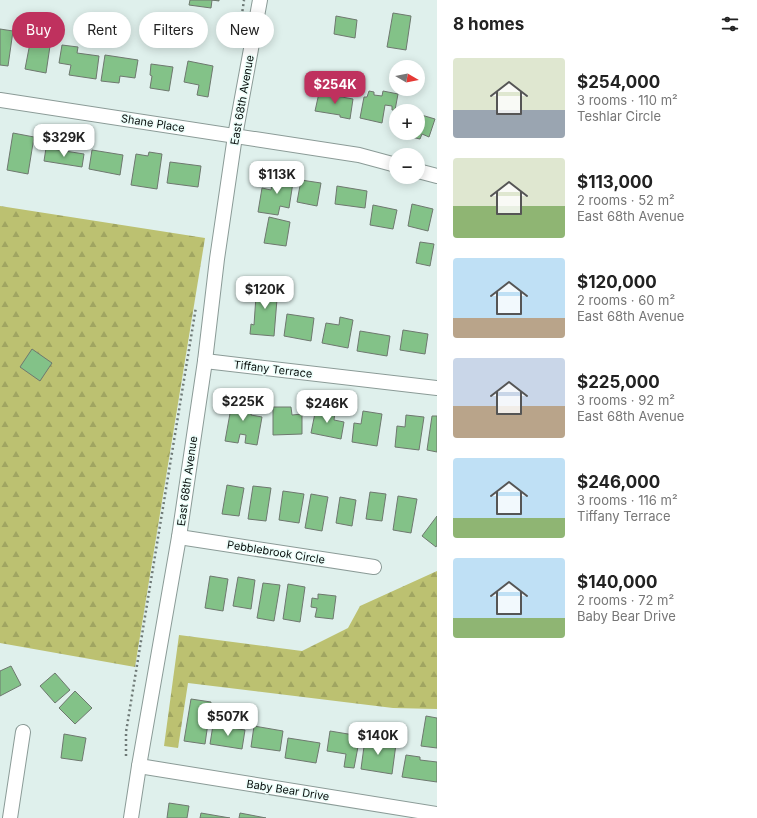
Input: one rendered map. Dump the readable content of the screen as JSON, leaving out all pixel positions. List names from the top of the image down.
{
  "streets": {
    "street": [
      "East 68th Avenue",
      "Shane Place",
      "Tiffany Terrace",
      "Pebblebrook Circle",
      "Baby Bear Drive"
    ]
  },
  "crossings": [
    ["East 68th Avenue", "Shane Place"],
    ["East 68th Avenue", "Tiffany Terrace"],
    ["East 68th Avenue", "Pebblebrook Circle"],
    ["East 68th Avenue", "Baby Bear Drive"]
  ],
  "north": "right",
  "page": {
    "heading": "8 homes",
    "chip": [
      "Buy",
      "Rent",
      "Filters",
      "New"
    ],
    "list": [
      {
        "name": "$254,000",
        "note": "3 rooms · 110 m² · Teshlar Circle"
      },
      {
        "name": "$113,000",
        "note": "2 rooms · 52 m² · East 68th Avenue"
      },
      {
        "name": "$120,000",
        "note": "2 rooms · 60 m² · East 68th Avenue"
      },
      {
        "name": "$225,000",
        "note": "3 rooms · 92 m² · East 68th Avenue"
      },
      {
        "name": "$246,000",
        "note": "3 rooms · 116 m² · Tiffany Terrace"
      },
      {
        "name": "$140,000",
        "note": "2 rooms · 72 m² · Baby Bear Drive"
      }
    ],
    "map_buttons": ["+", "−"],
    "price": [
      "$254K",
      "$329K",
      "$113K",
      "$120K",
      "$225K",
      "$246K",
      "$507K",
      "$140K"
    ]
  }
}
